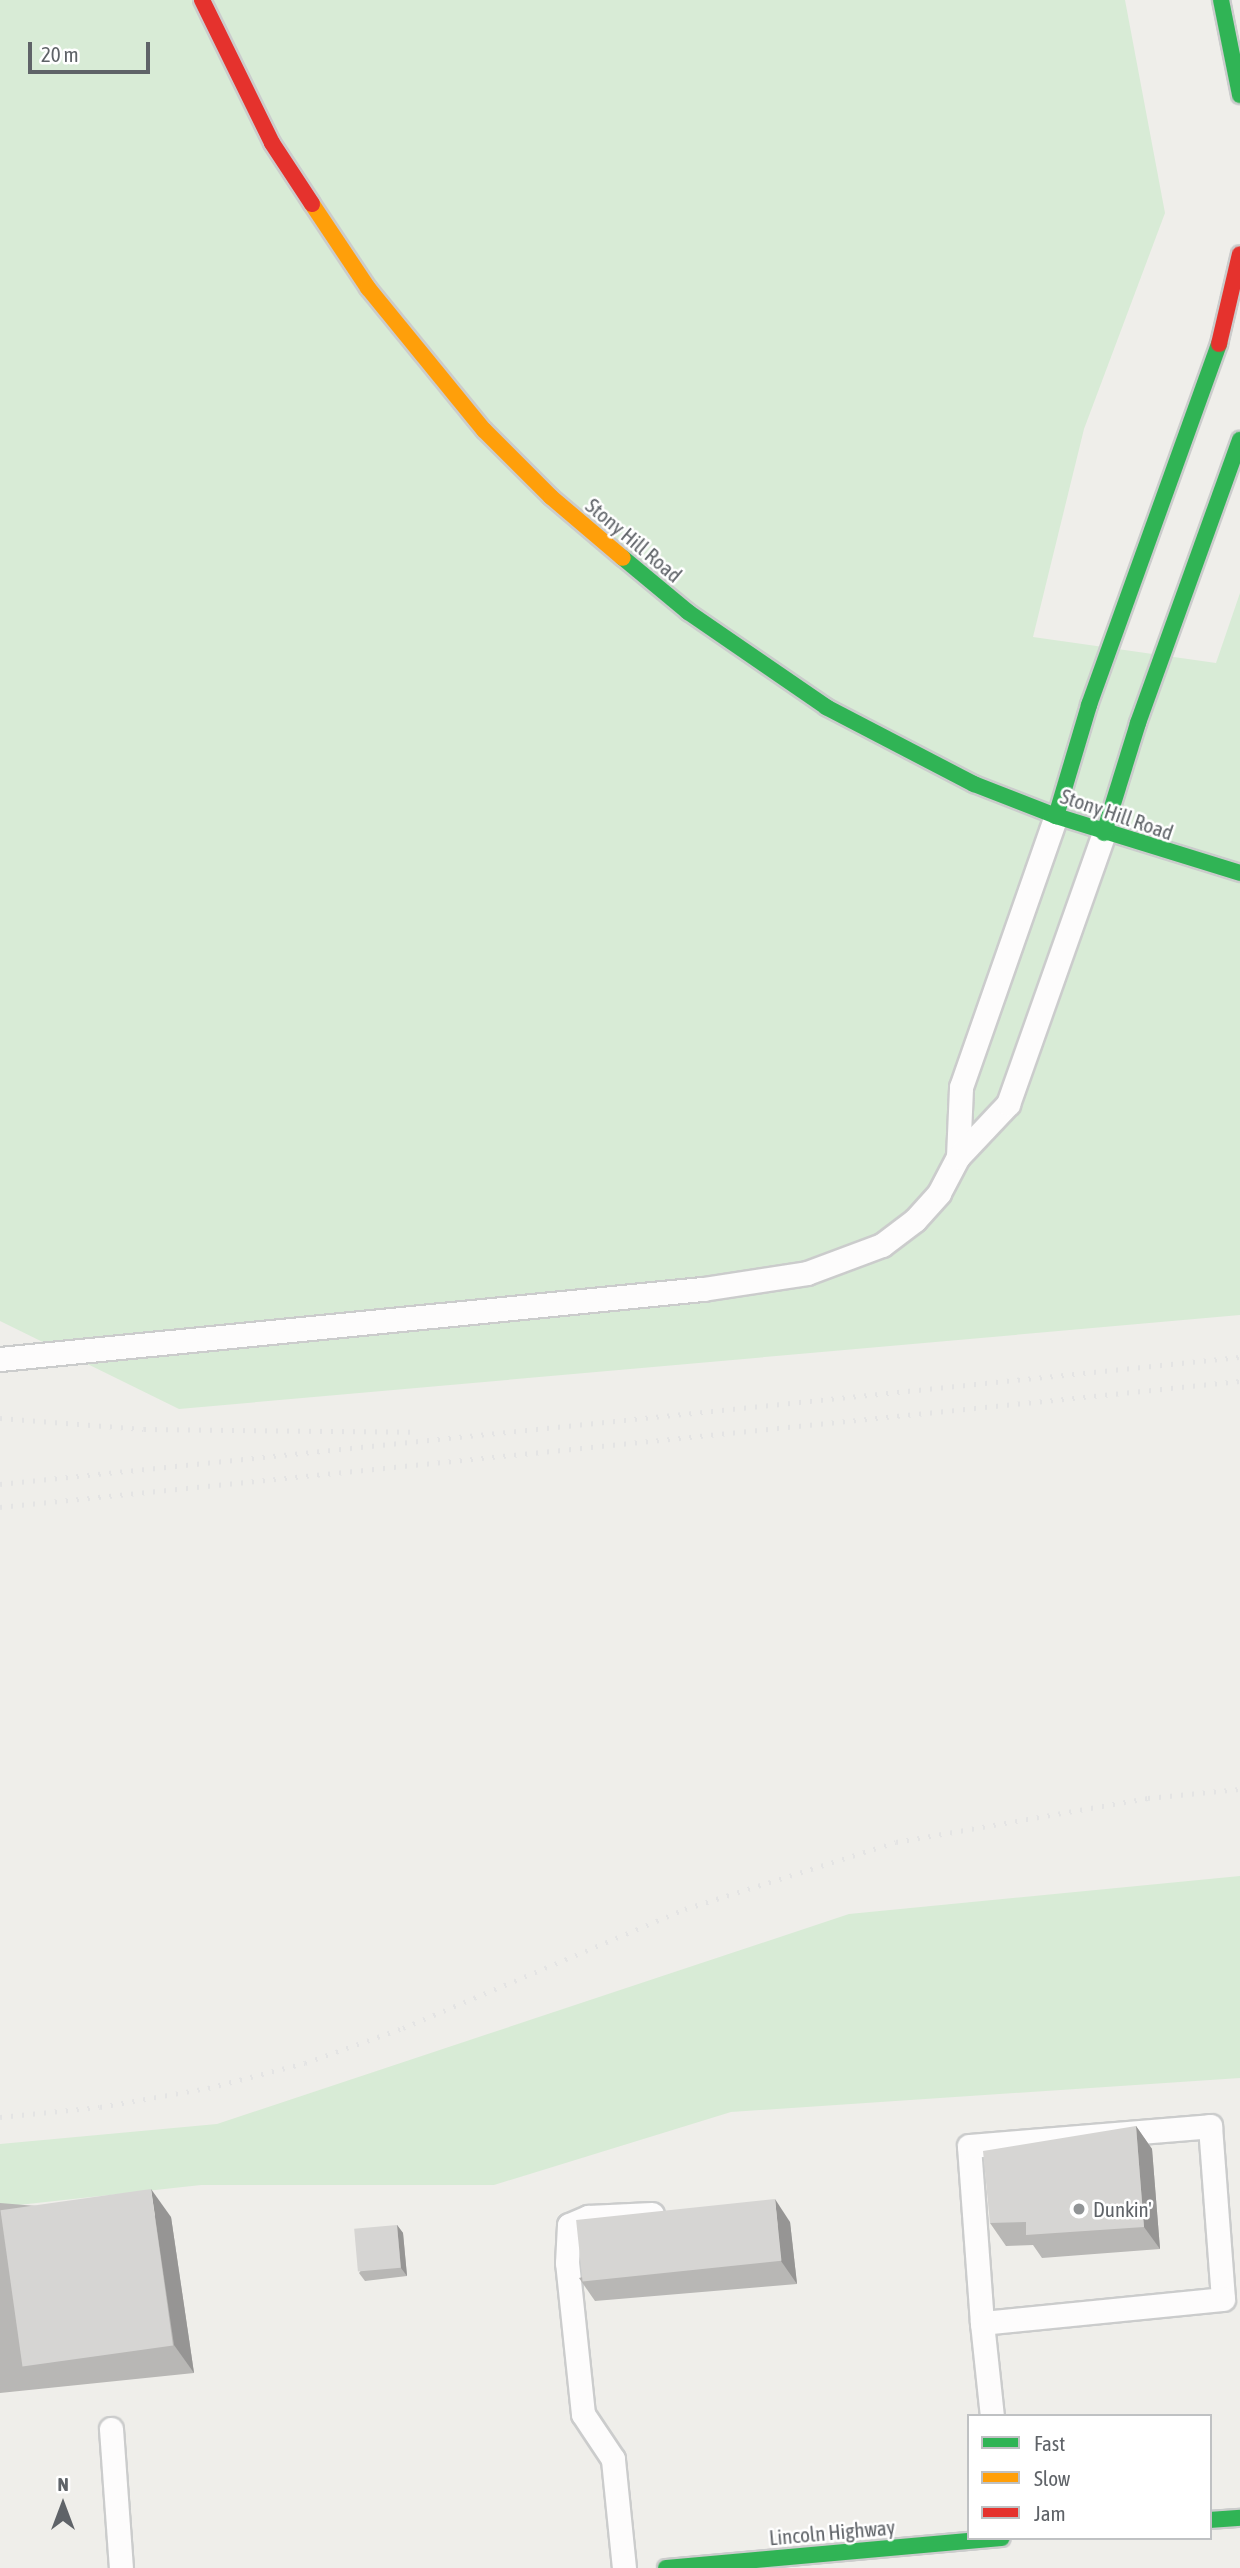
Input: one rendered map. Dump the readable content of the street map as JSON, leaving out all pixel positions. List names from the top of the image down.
{
  "streets": {
    "main road": ["Stony Hill Road", "Lincoln Highway"]
  },
  "places": ["Dunkin'"],
  "legend": ["Fast", "Slow", "Jam"],
  "scale_bar": "20 m",
  "north": "top"
}
